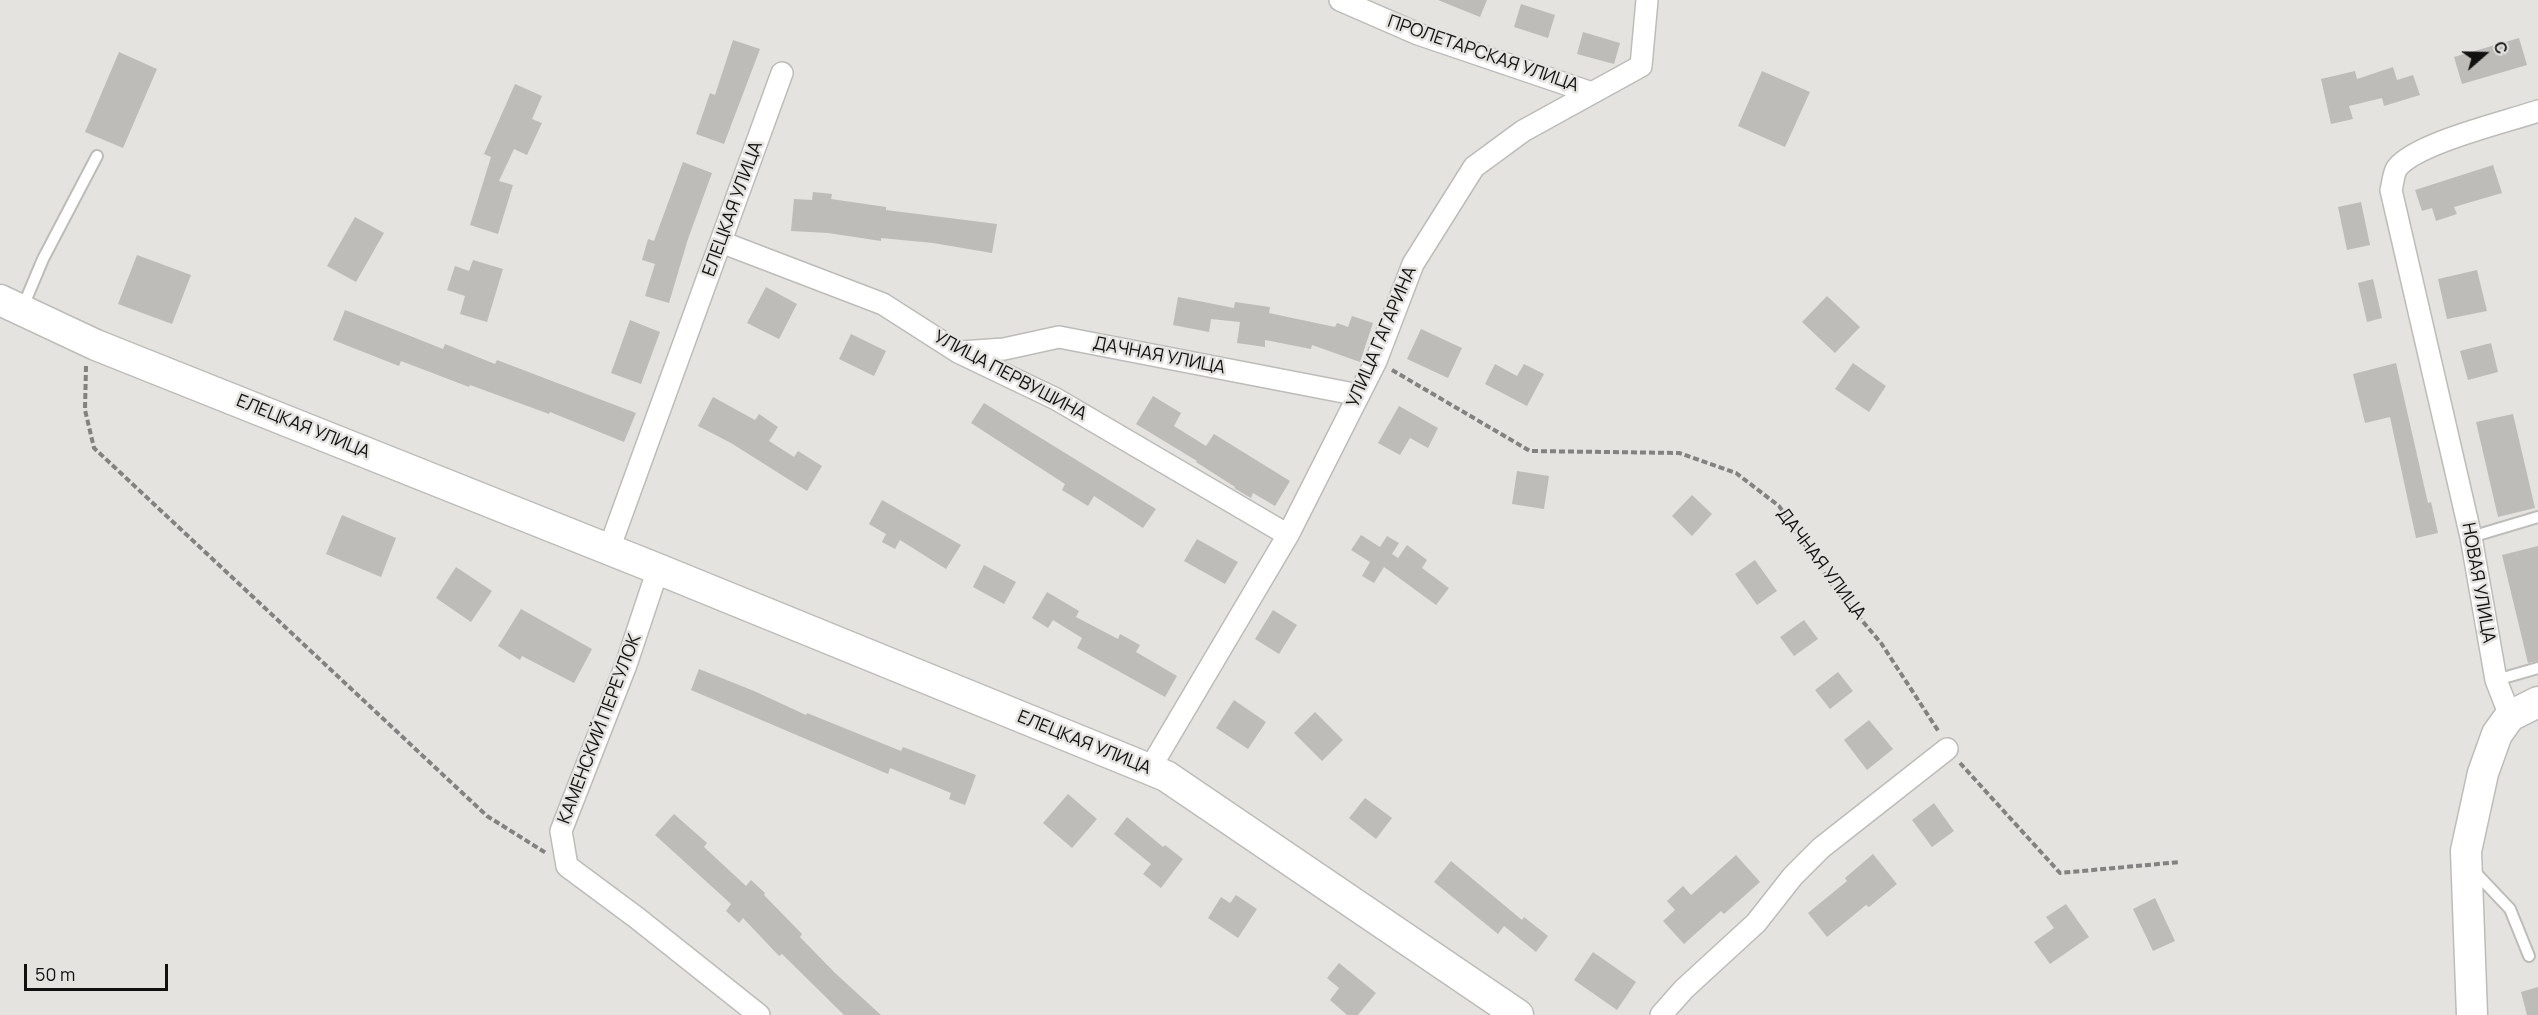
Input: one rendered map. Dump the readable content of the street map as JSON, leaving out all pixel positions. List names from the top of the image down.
{
  "streets": {
    "main road": ["ЕЛЕЦКАЯ УЛИЦА"],
    "street": [
      "ПРОЛЕТАРСКАЯ УЛИЦА",
      "УЛИЦА ГАГАРИНА",
      "ДАЧНАЯ УЛИЦА",
      "УЛИЦА ПЕРВУШИНА",
      "НОВАЯ УЛИЦА",
      "КАМЕНСКИЙ ПЕРЕУЛОК"
    ]
  },
  "crossings": [
    ["ПРОЛЕТАРСКАЯ УЛИЦА", "УЛИЦА ГАГАРИНА"],
    ["ЕЛЕЦКАЯ УЛИЦА", "УЛИЦА ГАГАРИНА"],
    ["ЕЛЕЦКАЯ УЛИЦА", "УЛИЦА ПЕРВУШИНА"],
    ["ЕЛЕЦКАЯ УЛИЦА", "КАМЕНСКИЙ ПЕРЕУЛОК"],
    ["УЛИЦА ГАГАРИНА", "ДАЧНАЯ УЛИЦА"],
    ["УЛИЦА ГАГАРИНА", "УЛИЦА ПЕРВУШИНА"],
    ["ДАЧНАЯ УЛИЦА", "УЛИЦА ПЕРВУШИНА"]
  ],
  "scale_bar": "50 m",
  "north": "right"
}
